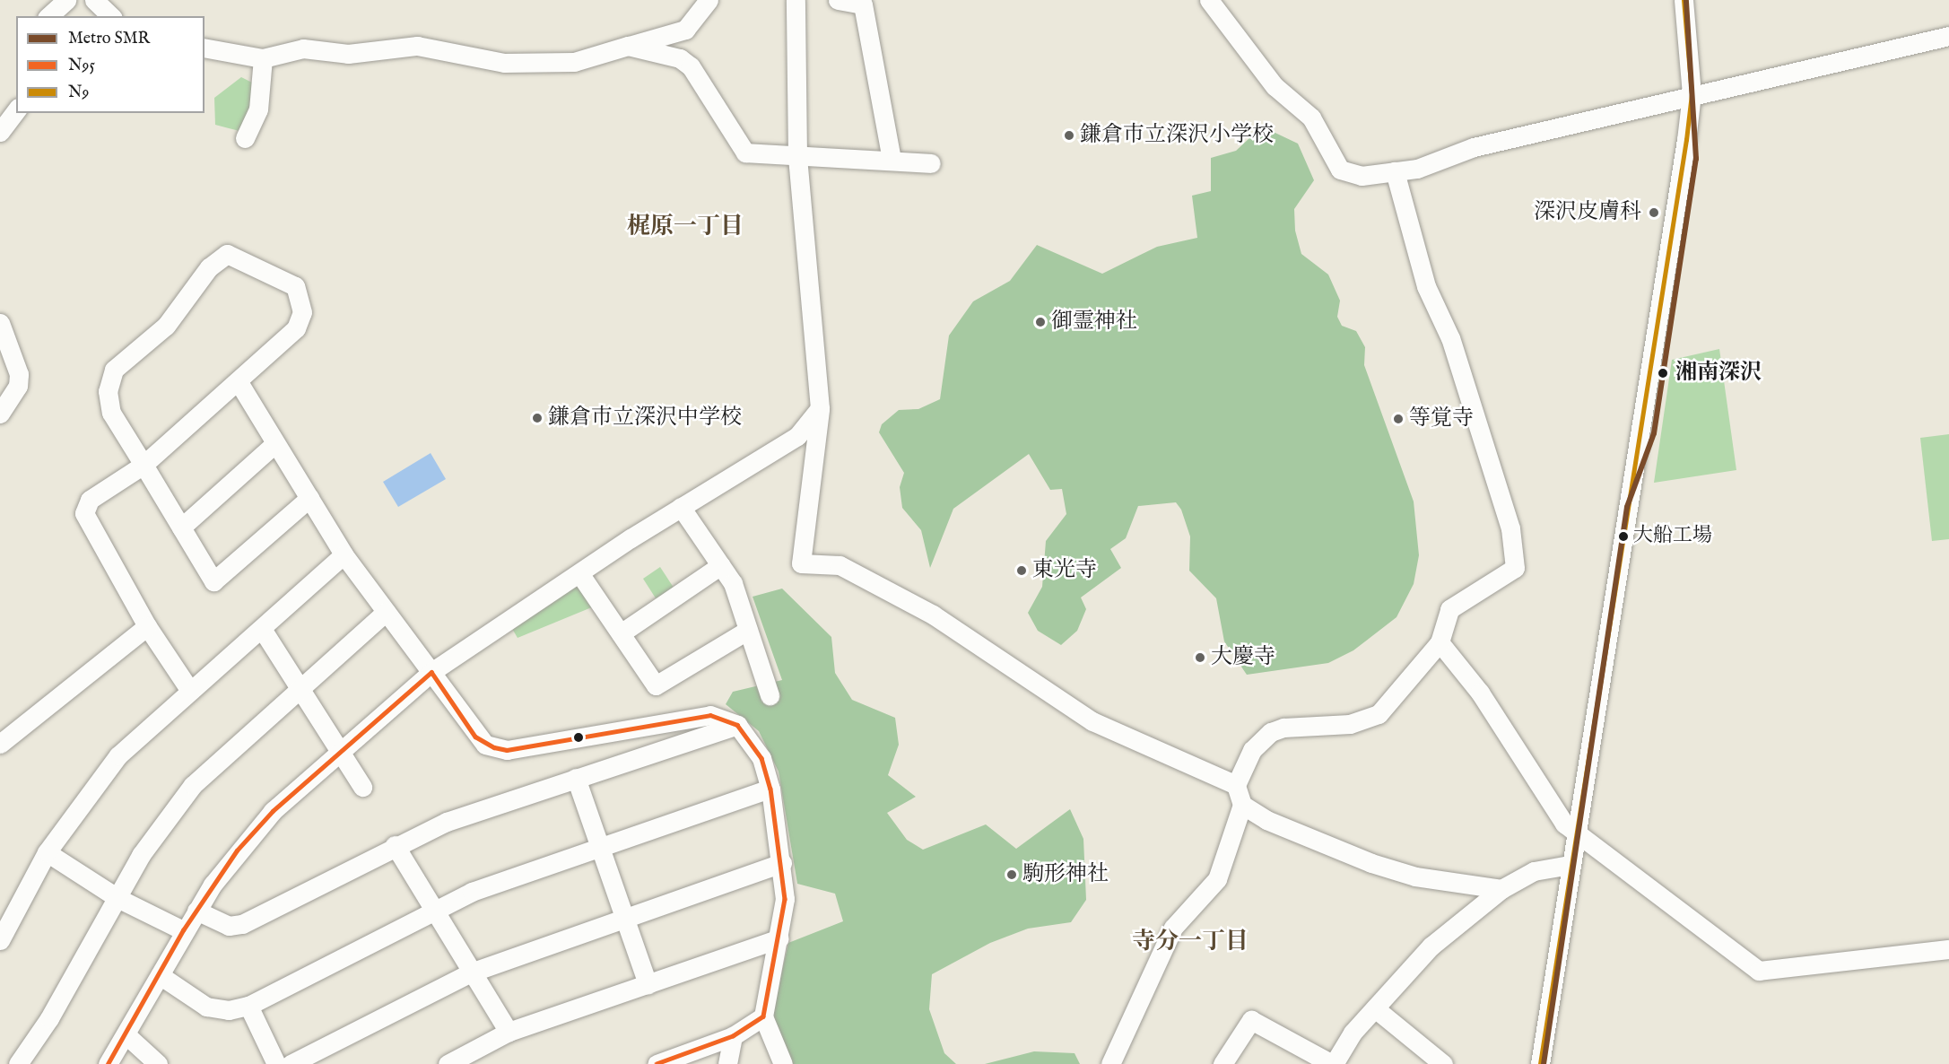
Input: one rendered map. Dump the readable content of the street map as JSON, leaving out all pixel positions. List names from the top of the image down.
{
  "districts": ["梶原一丁目", "寺分一丁目"],
  "places": [
    "鎌倉市立深沢小学校",
    "深沢皮膚科",
    "御霊神社",
    "湘南深沢",
    "鎌倉市立深沢中学校",
    "等覚寺",
    "大船工場",
    "東光寺",
    "大慶寺",
    "駒形神社"
  ],
  "lines": ["metro line SMR", "transit line N9", "transit line N95"],
  "legend": ["Metro SMR", "N95", "N9"]
}
